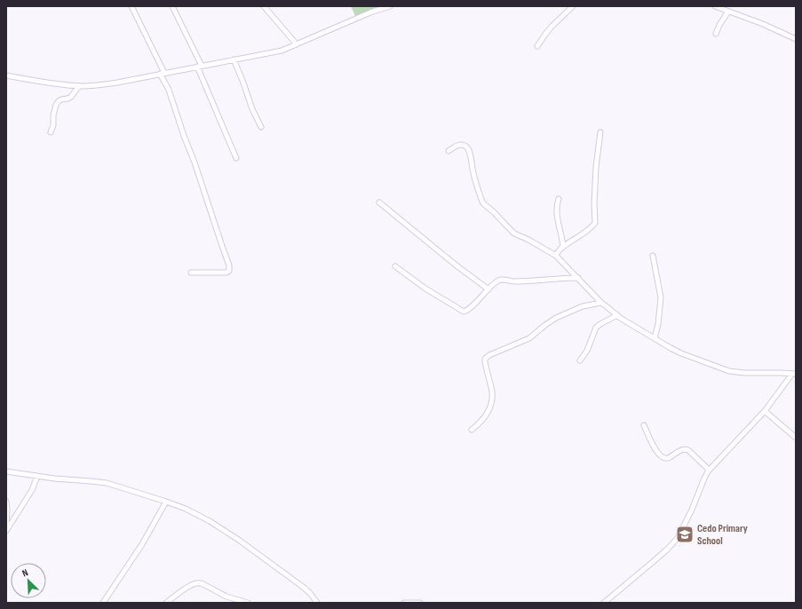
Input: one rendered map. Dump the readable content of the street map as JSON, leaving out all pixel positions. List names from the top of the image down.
{
  "places": {
    "school or university": ["Cedo Primary School"]
  },
  "north": "top left"
}
